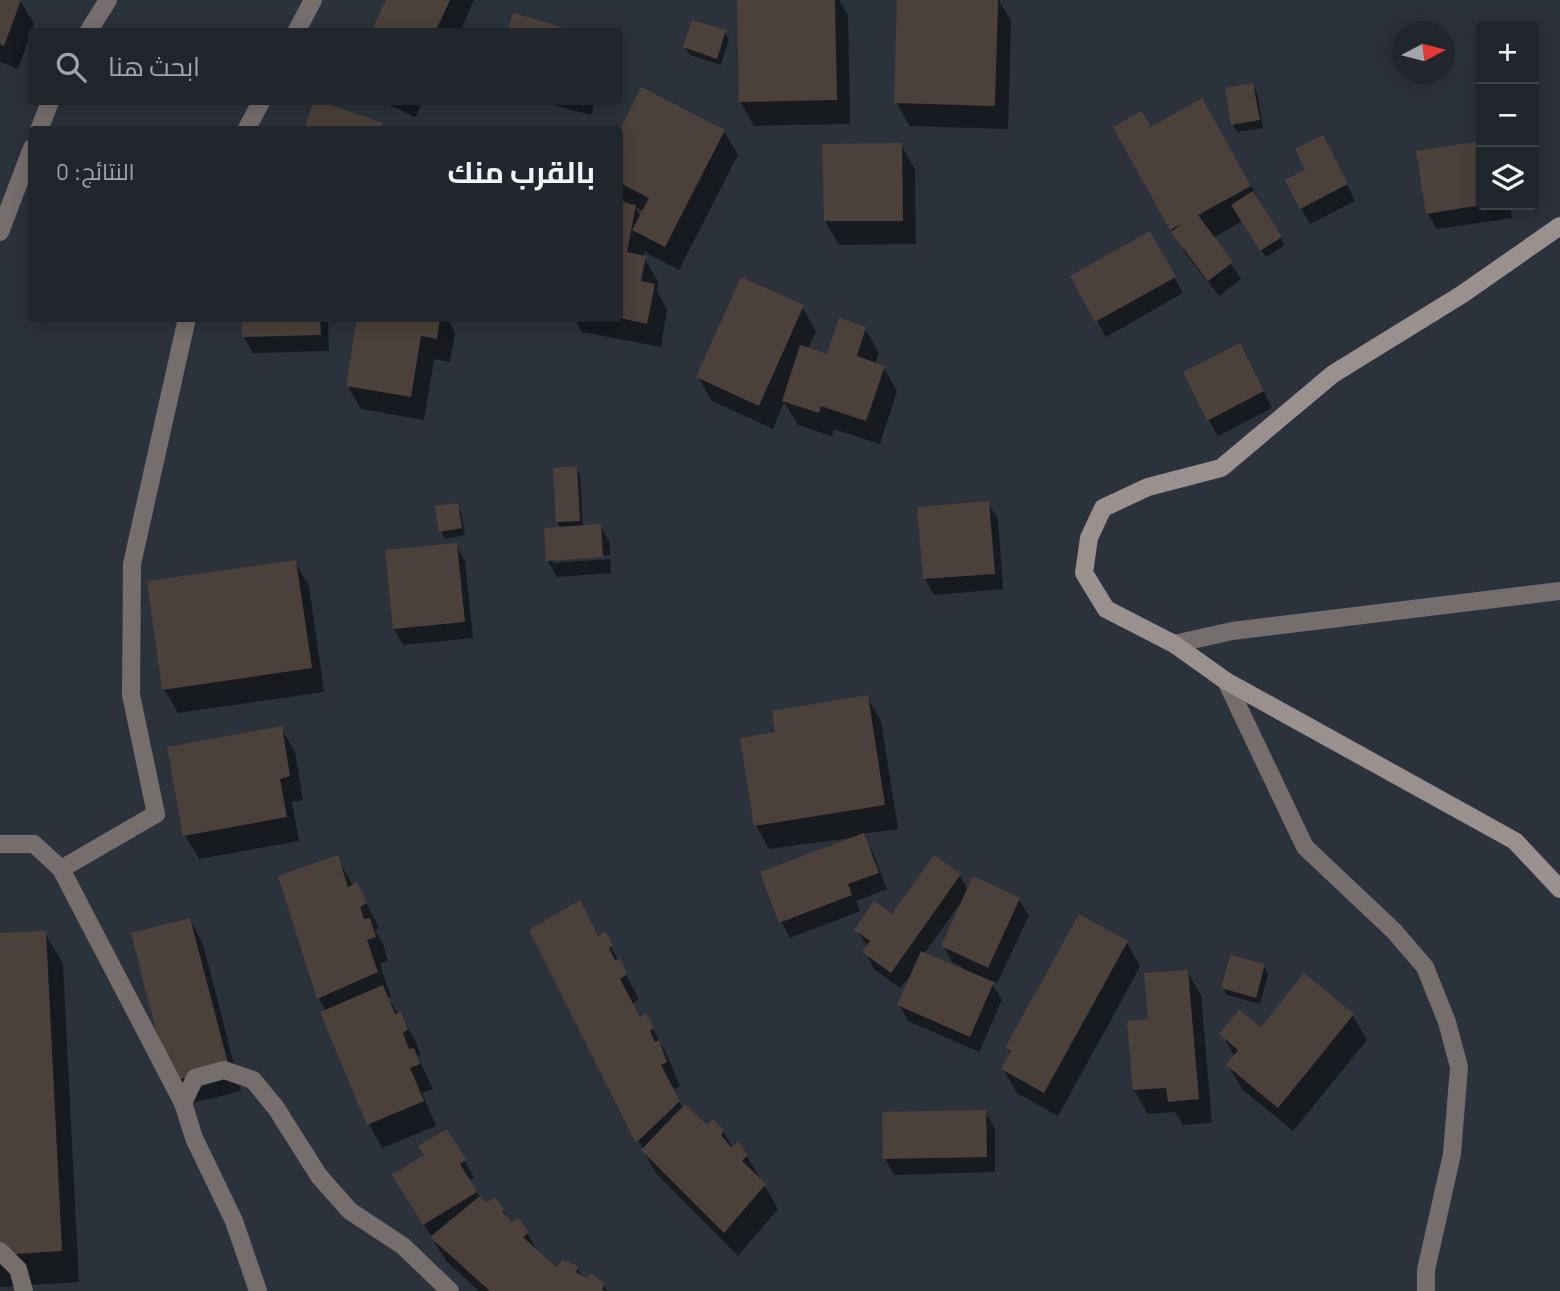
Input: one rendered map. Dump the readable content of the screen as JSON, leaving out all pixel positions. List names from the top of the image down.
{
  "north": "right",
  "page": {
    "map_buttons": ["+", "−"],
    "search": "ابحث هنا",
    "heading": ["بالقرب منك", "النتائج: 0"]
  }
}
